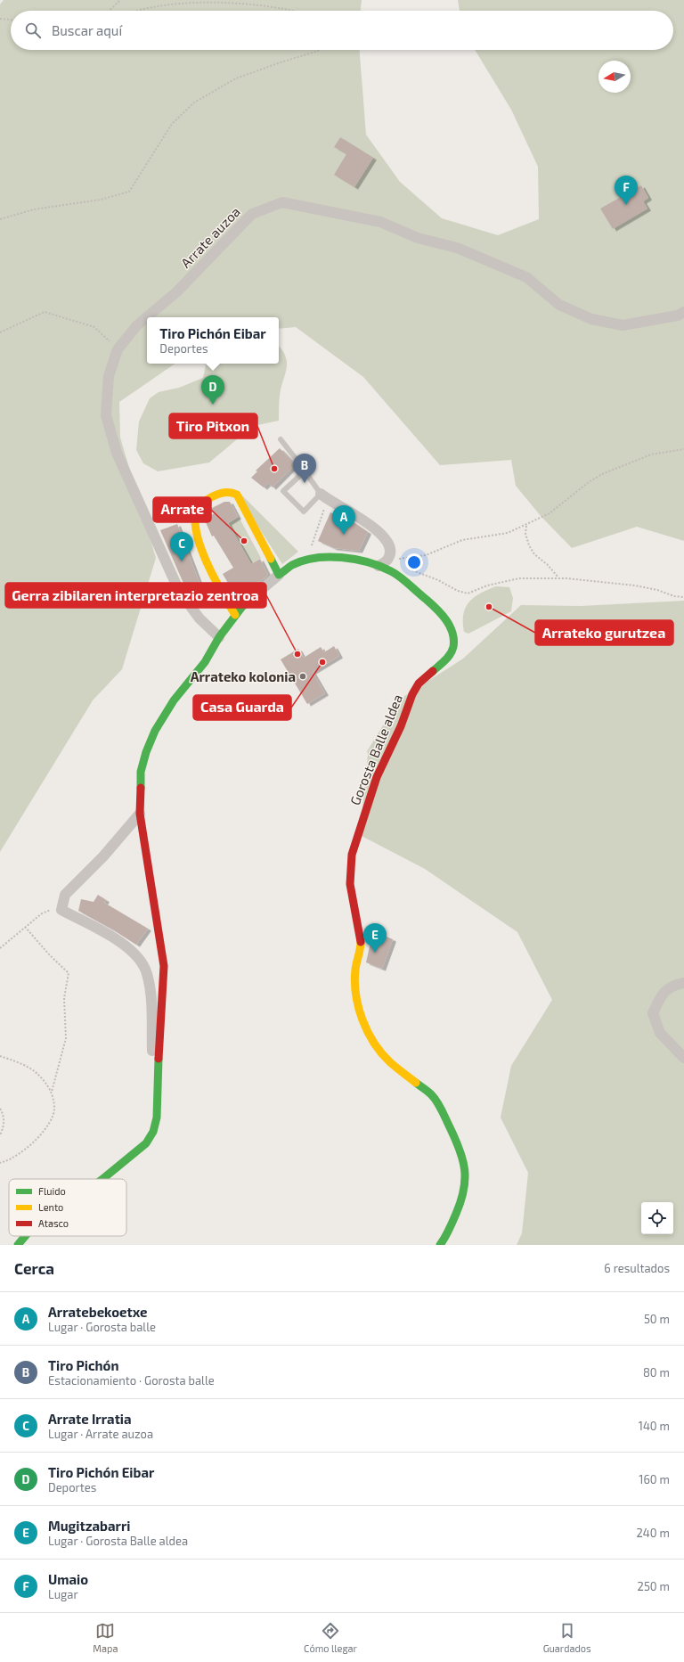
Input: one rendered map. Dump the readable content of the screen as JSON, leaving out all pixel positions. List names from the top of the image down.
{
  "streets": {
    "street": ["Arrate auzoa", "Gorosta Balle aldea"]
  },
  "places": [
    "Tiro Pitxon",
    "Arrate",
    "Arrateko gurutzea",
    "Gerra zibilaren interpretazio zentroa",
    "Casa Guarda",
    "Arrateko kolonia"
  ],
  "legend": ["Fluido", "Lento", "Atasco"],
  "north": "left",
  "page": {
    "search": "Buscar aquí",
    "pins": [
      "F",
      "D",
      "B",
      "A",
      "C",
      "E"
    ],
    "popup": ["Tiro Pichón Eibar", "Deportes"],
    "heading": ["Cerca", "6 resultados"],
    "list": [
      {
        "mark": "A",
        "name": "Arratebekoetxe",
        "note": "Lugar · Gorosta balle",
        "value": "50 m"
      },
      {
        "mark": "B",
        "name": "Tiro Pichón",
        "note": "Estacionamiento · Gorosta balle",
        "value": "80 m"
      },
      {
        "mark": "C",
        "name": "Arrate Irratia",
        "note": "Lugar · Arrate auzoa",
        "value": "140 m"
      },
      {
        "mark": "D",
        "name": "Tiro Pichón Eibar",
        "note": "Deportes",
        "value": "160 m"
      },
      {
        "mark": "E",
        "name": "Mugitzabarri",
        "note": "Lugar · Gorosta Balle aldea",
        "value": "240 m"
      },
      {
        "mark": "F",
        "name": "Umaio",
        "note": "Lugar",
        "value": "250 m"
      }
    ],
    "nav": ["Mapa", "Cómo llegar", "Guardados"]
  }
}
